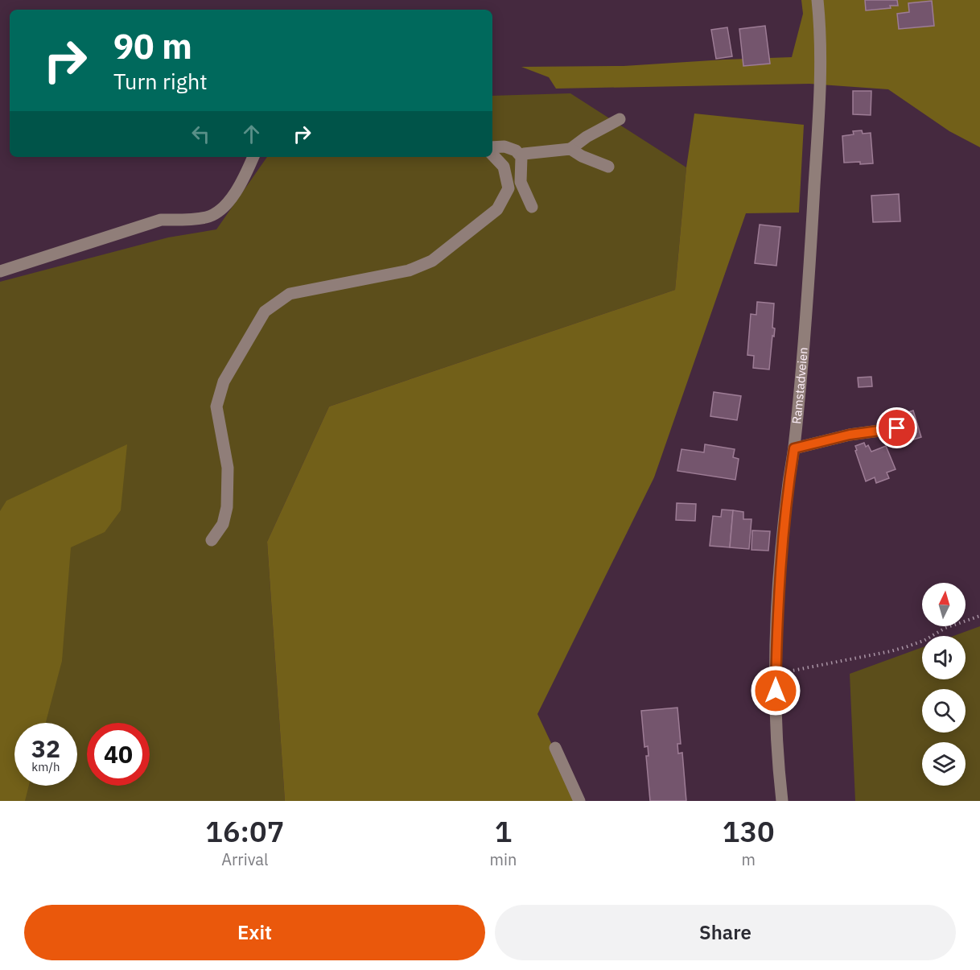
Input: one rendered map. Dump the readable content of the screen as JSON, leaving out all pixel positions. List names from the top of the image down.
{
  "streets": {
    "street": ["Ramstadveien"]
  },
  "north": "top",
  "page": {
    "turn": ["90 m", "Turn right"],
    "speed": "32 km/h",
    "limit": "40",
    "eta": [
      "16:07",
      "Arrival",
      "1",
      "min",
      "130",
      "m"
    ],
    "buttons": ["Exit", "Share"]
  }
}
